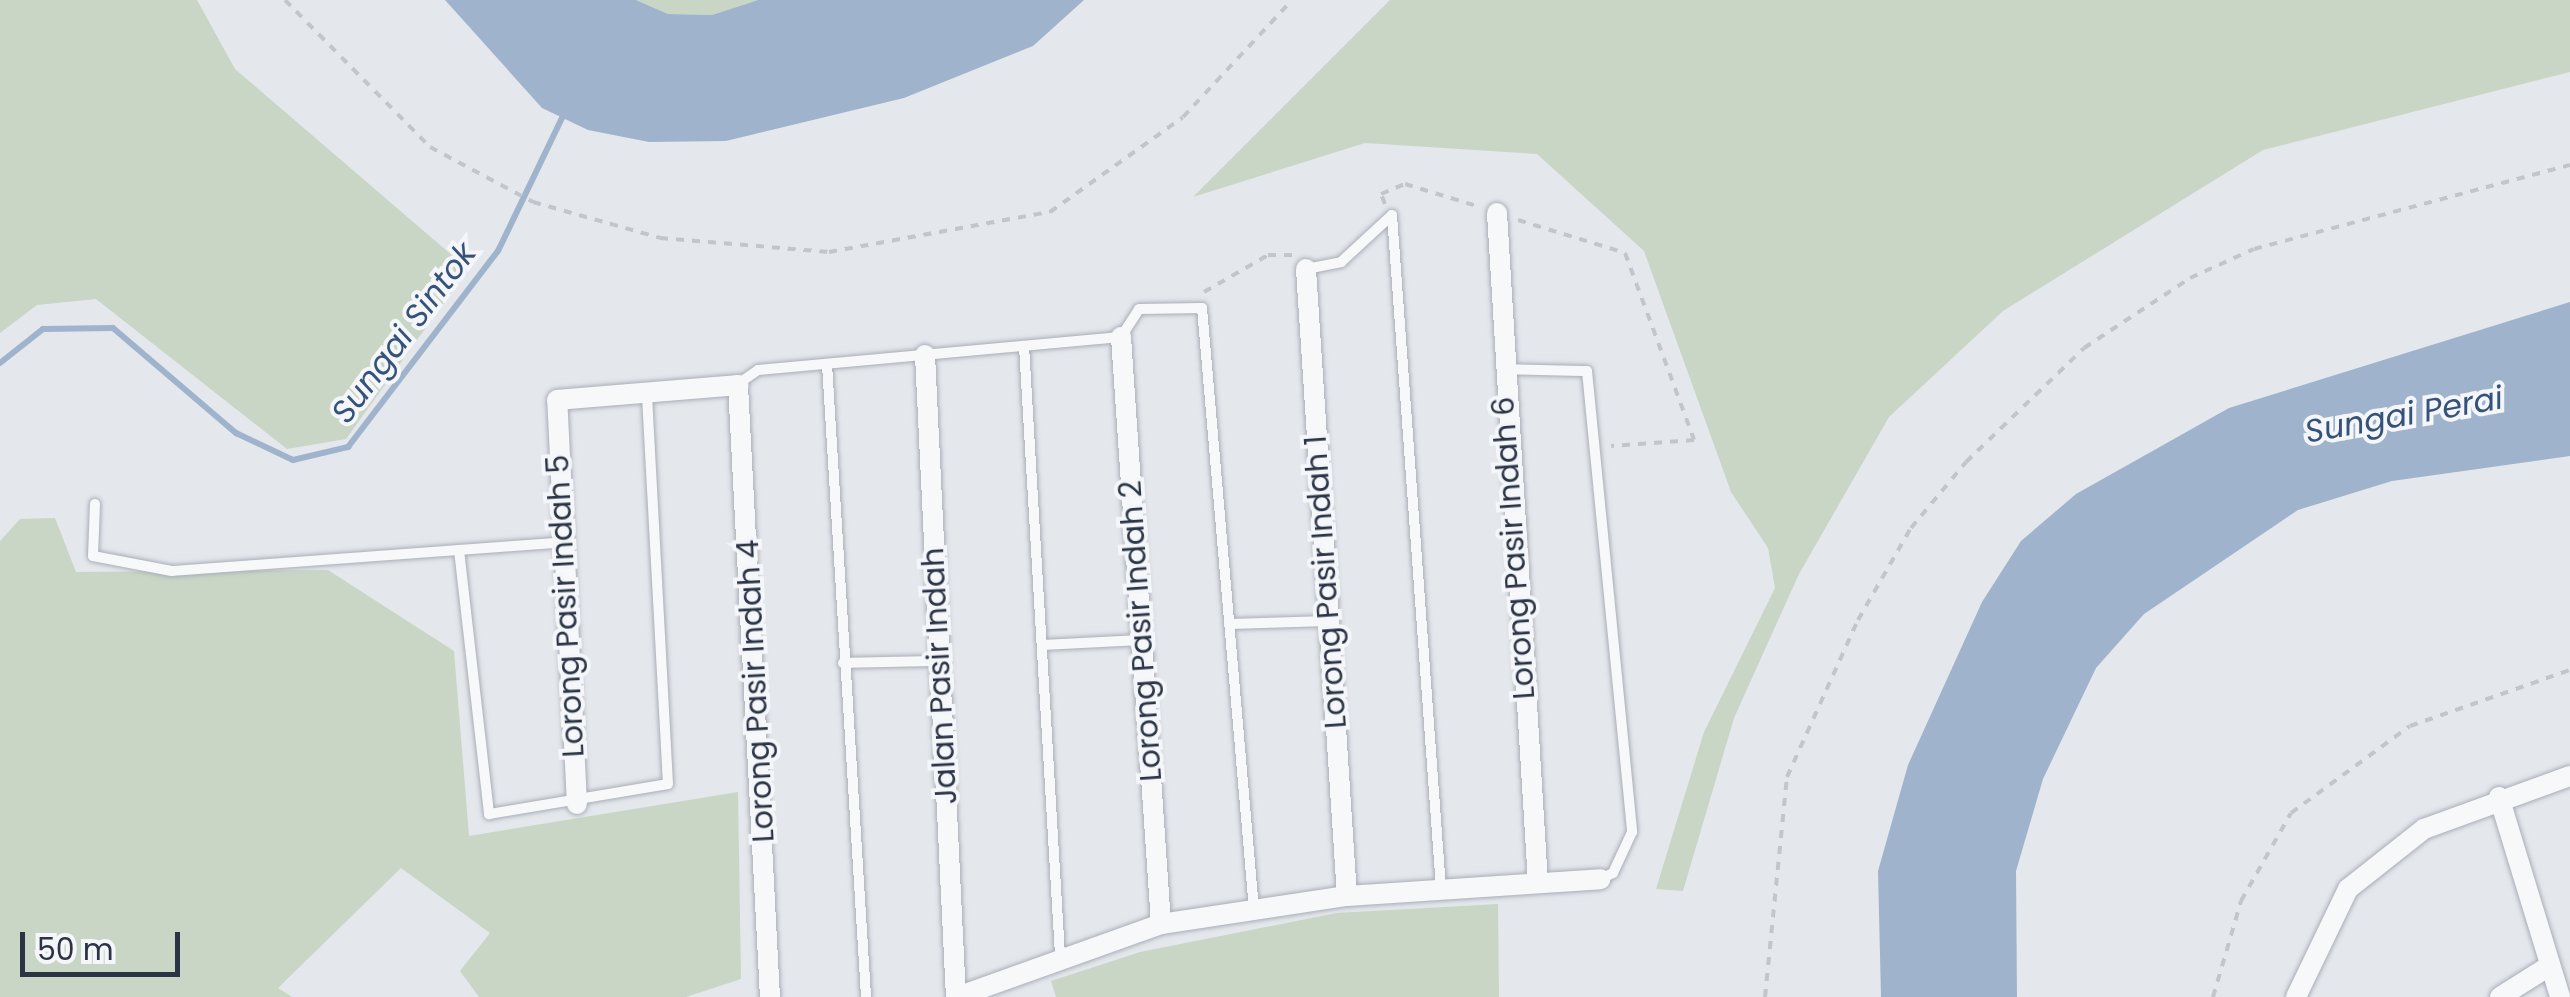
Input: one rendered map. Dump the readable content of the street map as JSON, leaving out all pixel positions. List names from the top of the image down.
{
  "streets": {
    "street": [
      "Lorong Pasir Indah 6",
      "Lorong Pasir Indah 1",
      "Lorong Pasir Indah 5",
      "Lorong Pasir Indah 2",
      "Jalan Pasir Indah",
      "Lorong Pasir Indah 4"
    ]
  },
  "water": ["Sungai Sintok", "Sungai Perai"],
  "scale_bar": "50 m"
}
